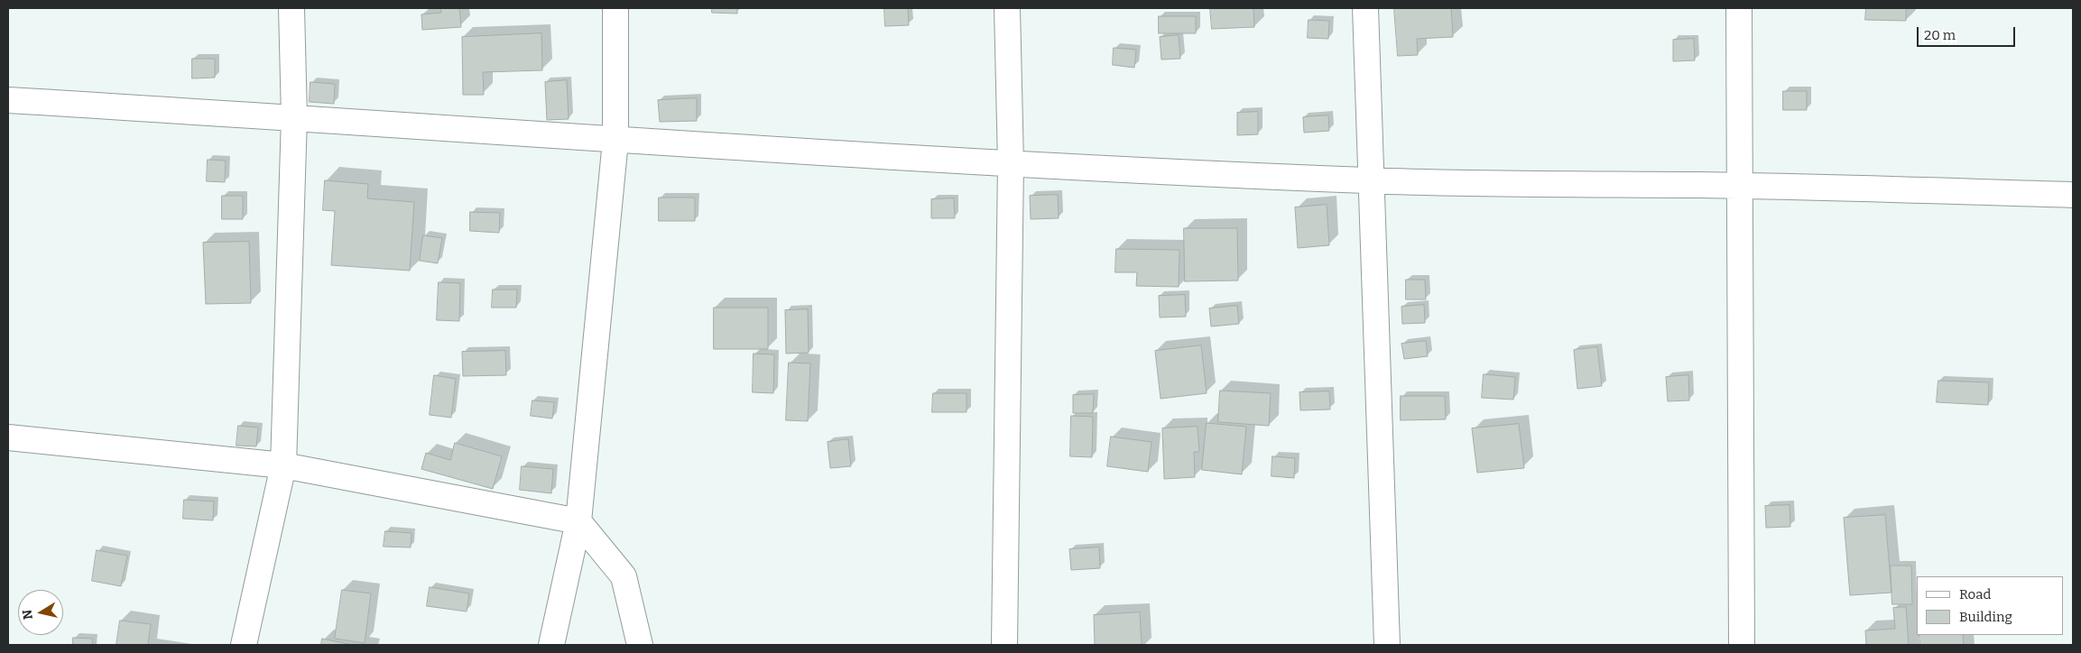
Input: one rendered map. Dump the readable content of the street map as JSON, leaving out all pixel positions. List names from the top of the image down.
{
  "legend": ["Road", "Building"],
  "scale_bar": "20 m",
  "north": "left"
}
